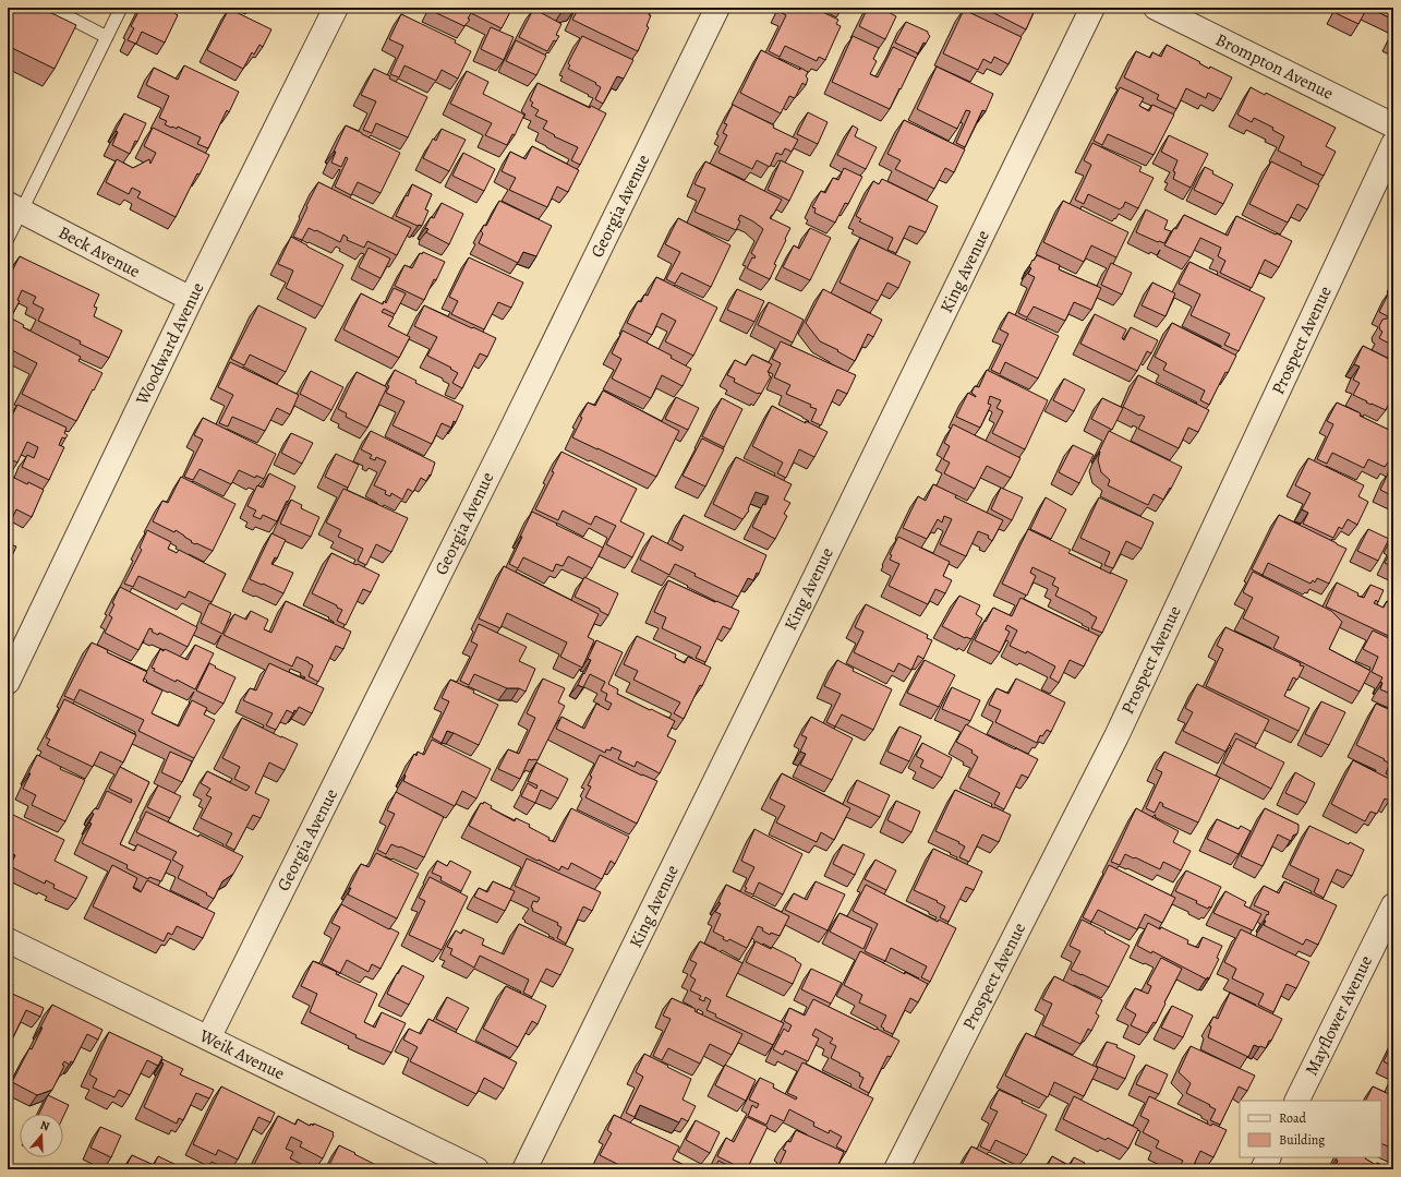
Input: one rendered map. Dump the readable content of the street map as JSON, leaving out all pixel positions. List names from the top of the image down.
{
  "streets": {
    "street": [
      "Brompton Avenue",
      "Georgia Avenue",
      "Beck Avenue",
      "King Avenue",
      "Prospect Avenue",
      "Woodward Avenue",
      "Mayflower Avenue",
      "Weik Avenue"
    ]
  },
  "crossings": [
    ["Georgia Avenue", "Weik Avenue"],
    ["Beck Avenue", "Woodward Avenue"]
  ],
  "legend": ["Road", "Building"],
  "north": "top"
}
